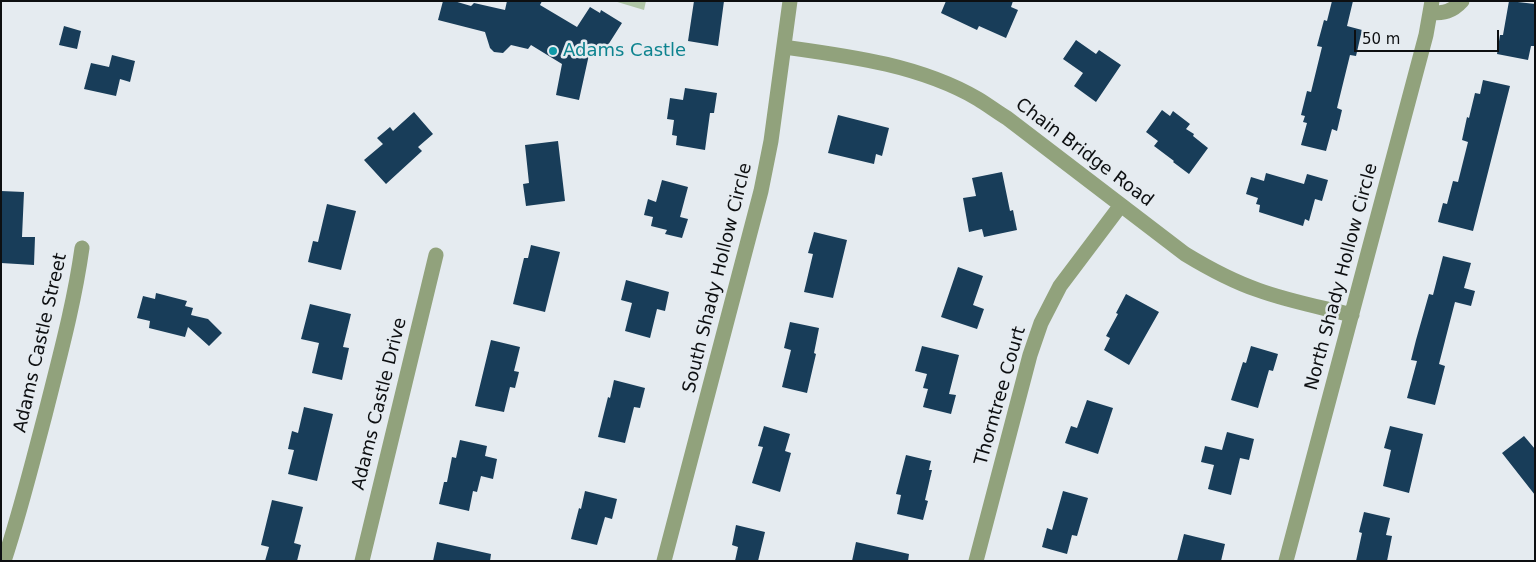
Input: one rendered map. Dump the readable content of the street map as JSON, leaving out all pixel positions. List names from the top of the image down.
{
  "streets": {
    "street": [
      "Chain Bridge Road",
      "North Shady Hollow Circle",
      "South Shady Hollow Circle",
      "Adams Castle Street",
      "Thorntree Court",
      "Adams Castle Drive"
    ]
  },
  "crossings": [
    ["Chain Bridge Road", "North Shady Hollow Circle"],
    ["Chain Bridge Road", "South Shady Hollow Circle"],
    ["Chain Bridge Road", "Thorntree Court"]
  ],
  "places": ["Adams Castle"],
  "scale_bar": "50 m"
}
